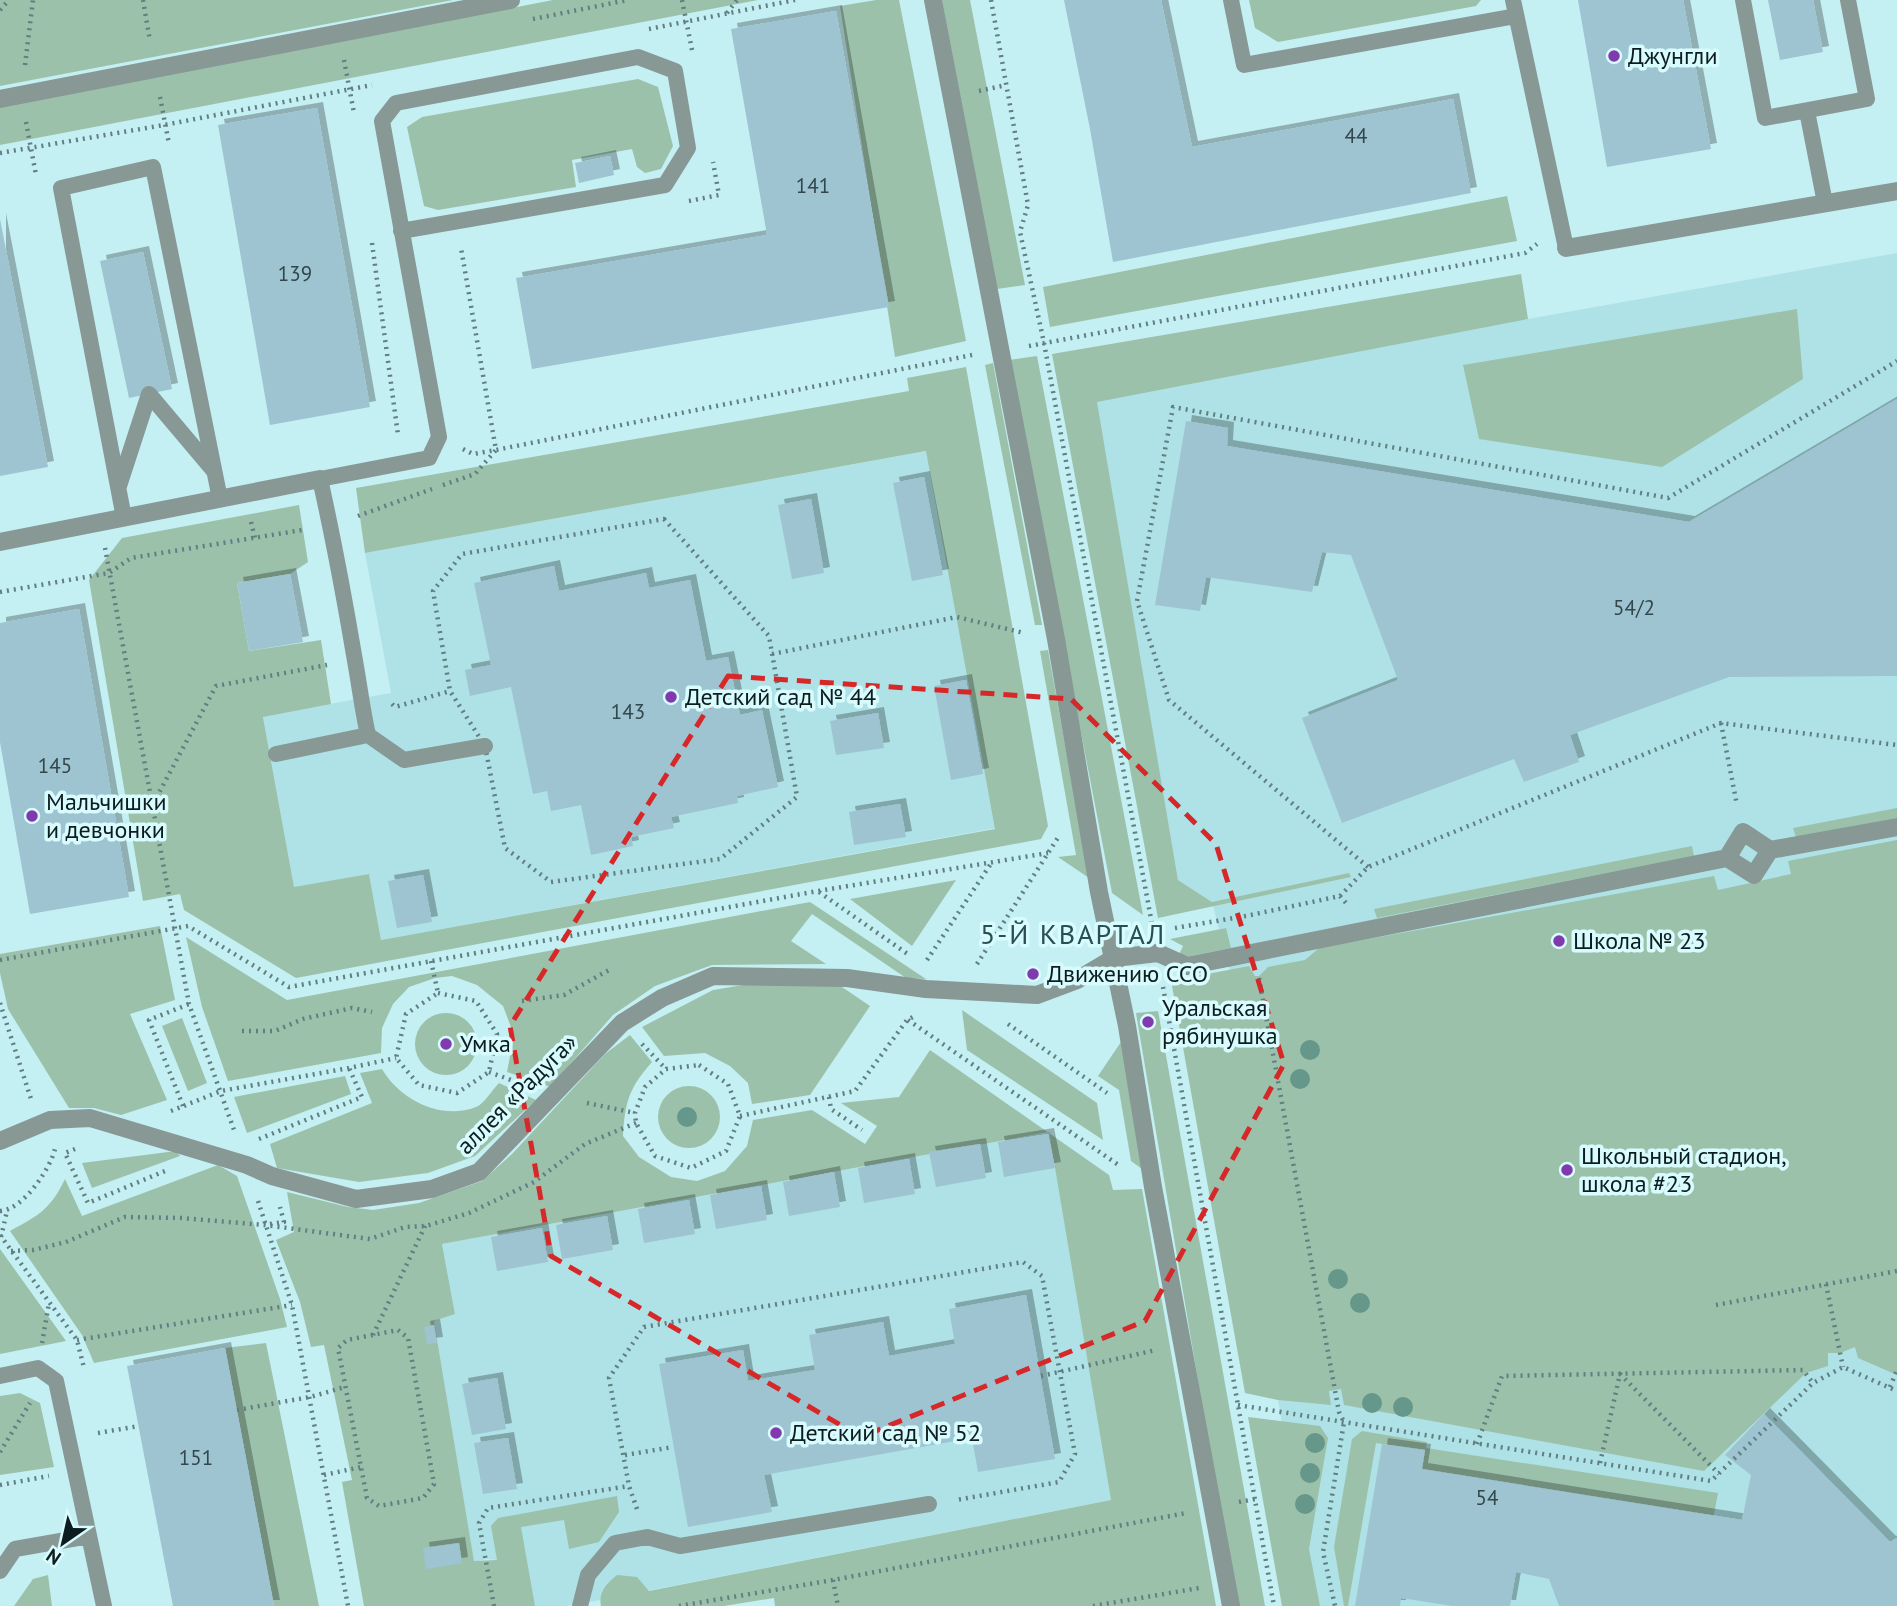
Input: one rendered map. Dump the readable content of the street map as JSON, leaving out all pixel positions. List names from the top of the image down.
{
  "streets": {
    "street": ["аллея «Радуга»"]
  },
  "districts": ["5-Й КВАРТАЛ"],
  "places": [
    "Джунгли",
    "Детский сад № 44",
    "Мальчишки и девчонки",
    "Школа № 23",
    "Движению ССО",
    "Уральская рябинушка",
    "Умка",
    "Школьный стадион, школа #23",
    "Детский сад № 52"
  ],
  "house_numbers": [
    "44",
    "141",
    "139",
    "54/2",
    "143",
    "145",
    "151",
    "54"
  ],
  "north": "bottom left"
}
